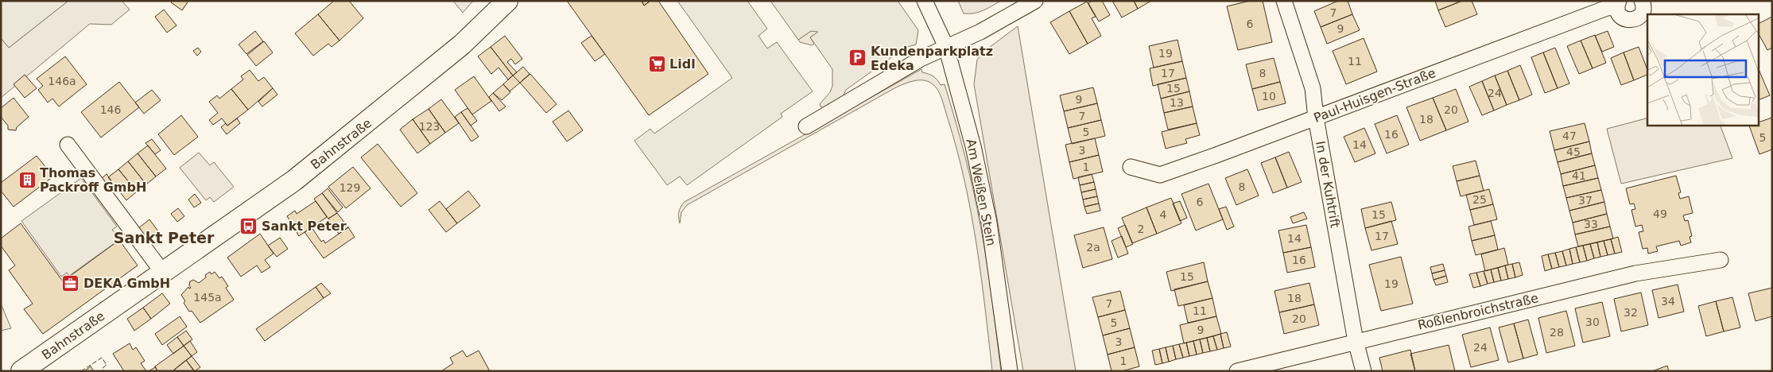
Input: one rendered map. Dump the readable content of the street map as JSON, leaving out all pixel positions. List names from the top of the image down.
{
  "streets": {
    "street": [
      "Paul-Huisgen-Straße",
      "Bahnstraße",
      "In der Kuhtrift",
      "Am Weißen Stein",
      "Roßlenbroichstraße"
    ]
  },
  "crossings": [
    ["Paul-Huisgen-Straße", "In der Kuhtrift"],
    ["In der Kuhtrift", "Roßlenbroichstraße"]
  ],
  "districts": ["Sankt Peter"],
  "places": {
    "parking": ["Kundenparkplatz Edeka"],
    "supermarket": ["Lidl"],
    "building": ["Thomas Packroff GmbH"],
    "bus stop": ["Sankt Peter"],
    "office": ["DEKA GmbH"]
  },
  "house_numbers": [
    "7",
    "6",
    "9",
    "19",
    "11",
    "17",
    "8",
    "146a",
    "15",
    "24",
    "10",
    "9",
    "13",
    "146",
    "20",
    "7",
    "18",
    "123",
    "5",
    "16",
    "47",
    "5",
    "14",
    "3",
    "45",
    "1",
    "41",
    "8",
    "129",
    "25",
    "37",
    "6",
    "49",
    "4",
    "15",
    "33",
    "2",
    "17",
    "14",
    "2a",
    "16",
    "15",
    "19",
    "145a",
    "18",
    "34",
    "7",
    "11",
    "32",
    "20",
    "30",
    "5",
    "9",
    "28",
    "3",
    "24",
    "1"
  ]
}
